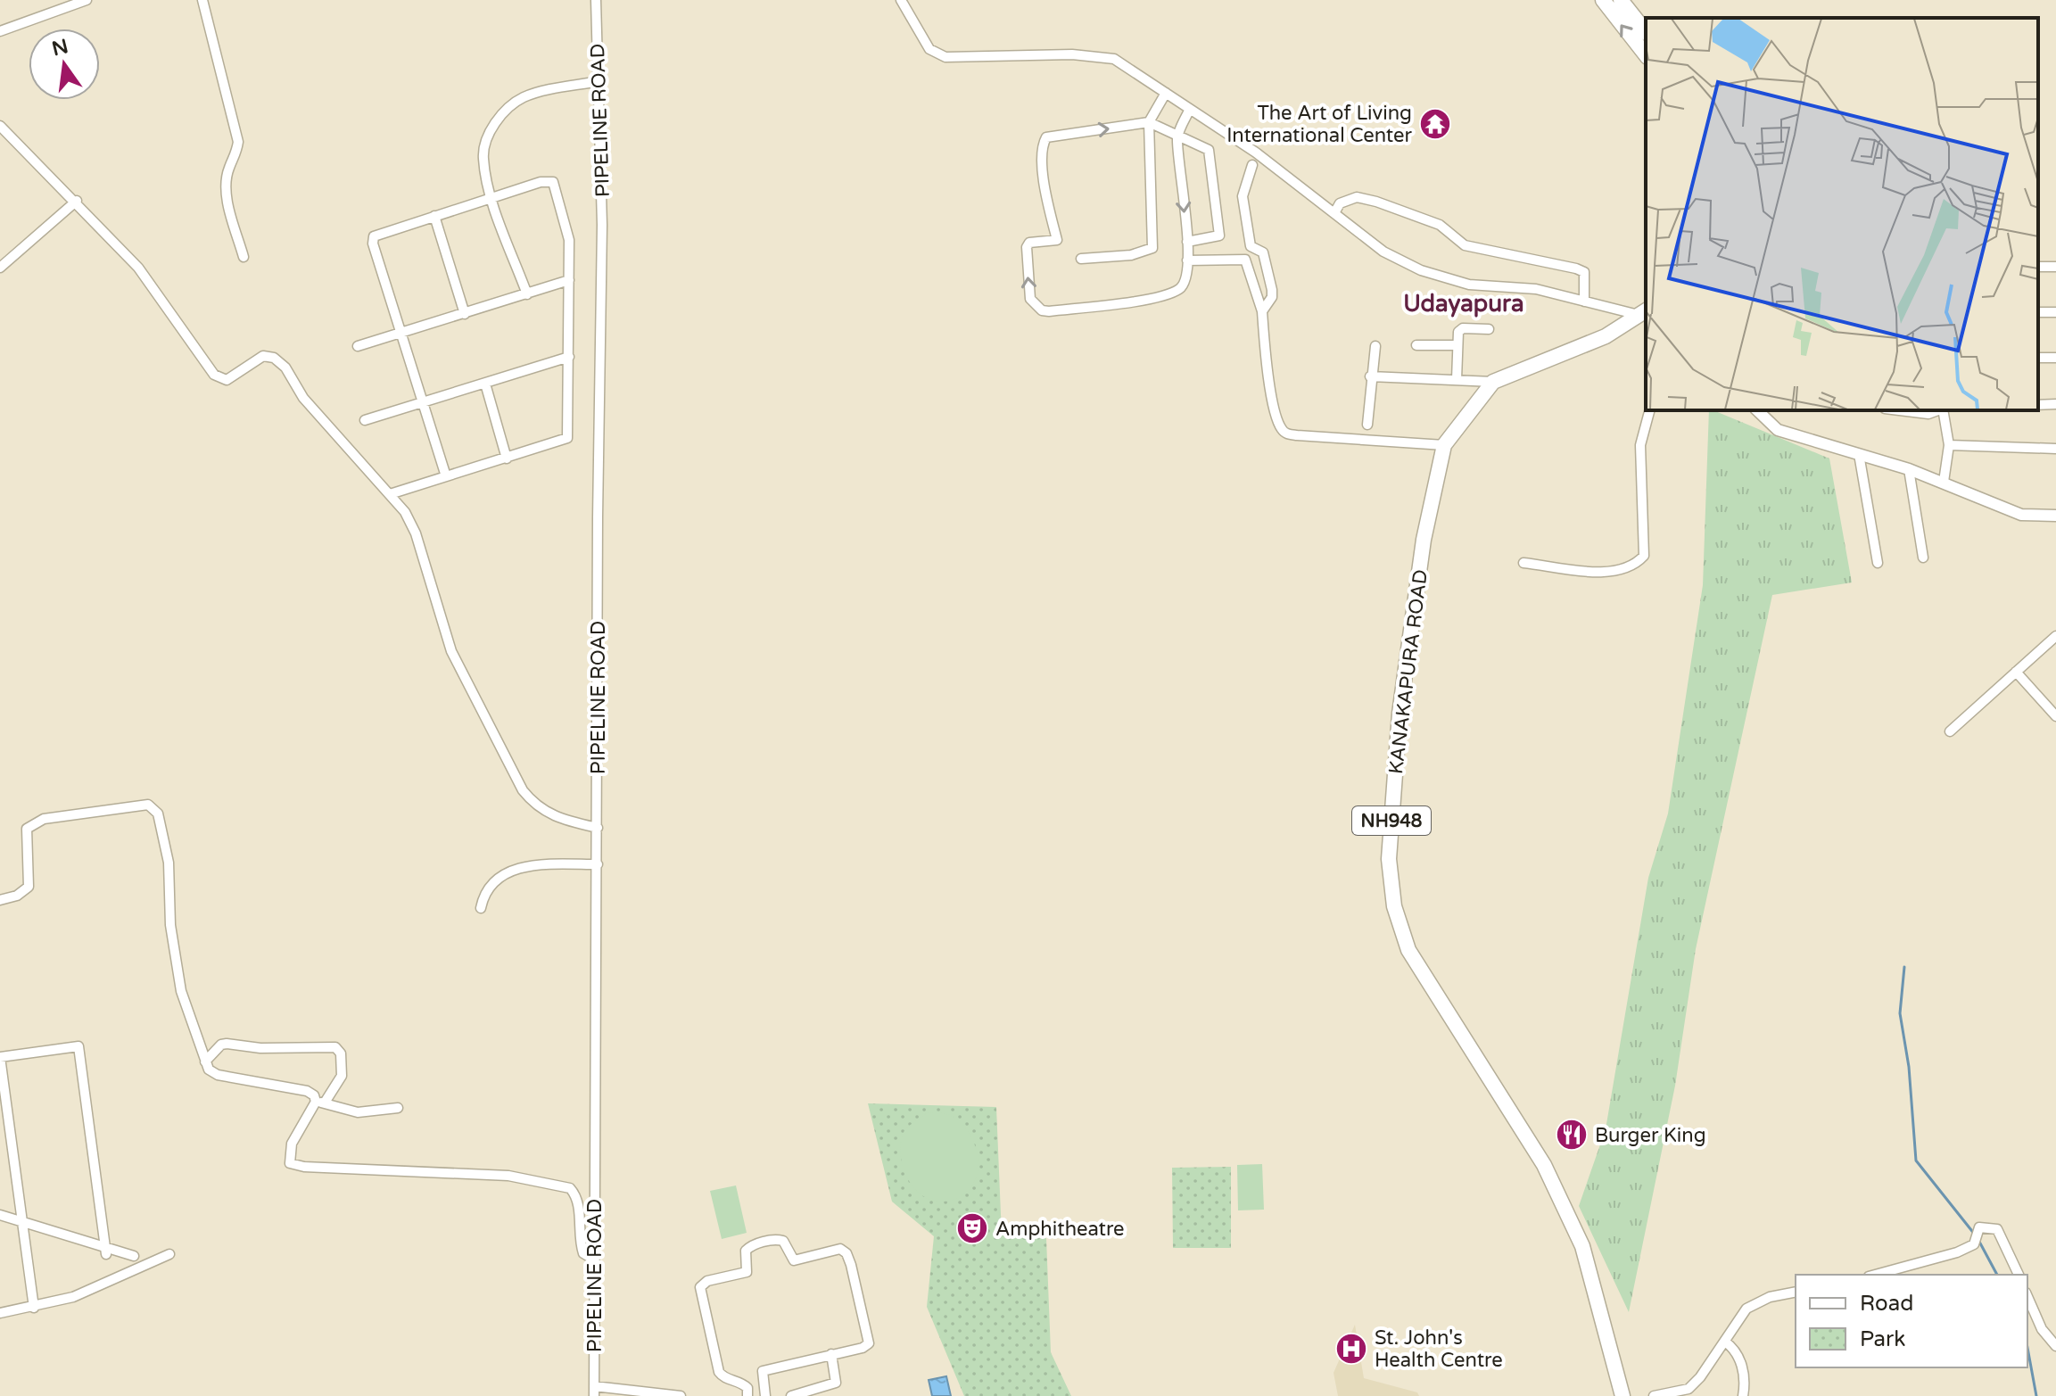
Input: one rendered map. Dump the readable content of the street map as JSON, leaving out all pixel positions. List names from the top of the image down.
{
  "streets": {
    "highway": ["KANAKAPURA ROAD", "NH948"],
    "street": ["PIPELINE ROAD"]
  },
  "districts": ["Udayapura"],
  "places": {
    "temple": ["The Art of Living International Center"],
    "restaurant": ["Burger King"],
    "theatre": ["Amphitheatre"],
    "hospital": ["St. John's Health Centre"]
  },
  "legend": ["Road", "Park"],
  "north": "top"
}
